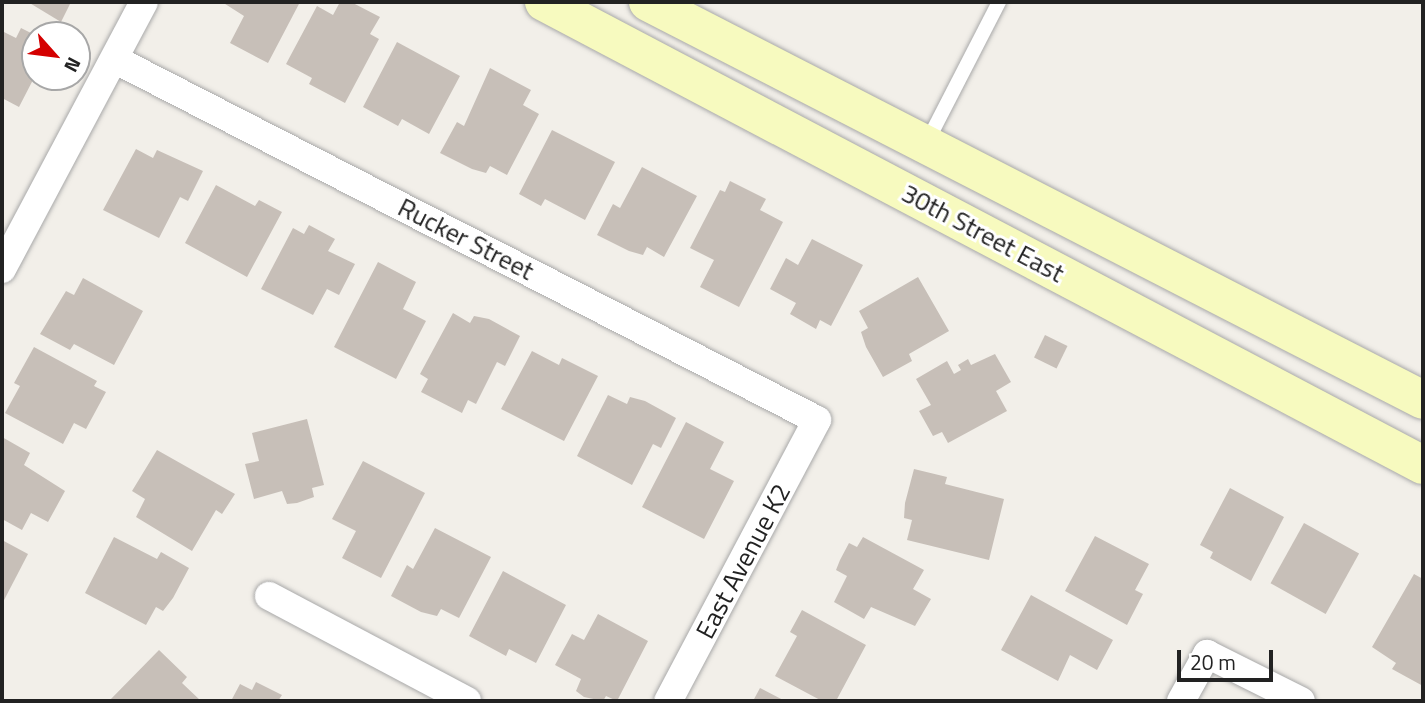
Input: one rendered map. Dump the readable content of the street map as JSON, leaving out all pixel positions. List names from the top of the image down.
{
  "streets": {
    "main road": ["30th Street East"],
    "street": ["Rucker Street", "East Avenue K2"]
  },
  "crossings": [
    ["Rucker Street", "East Avenue K2"]
  ],
  "scale_bar": "20 m",
  "north": "bottom right"
}
